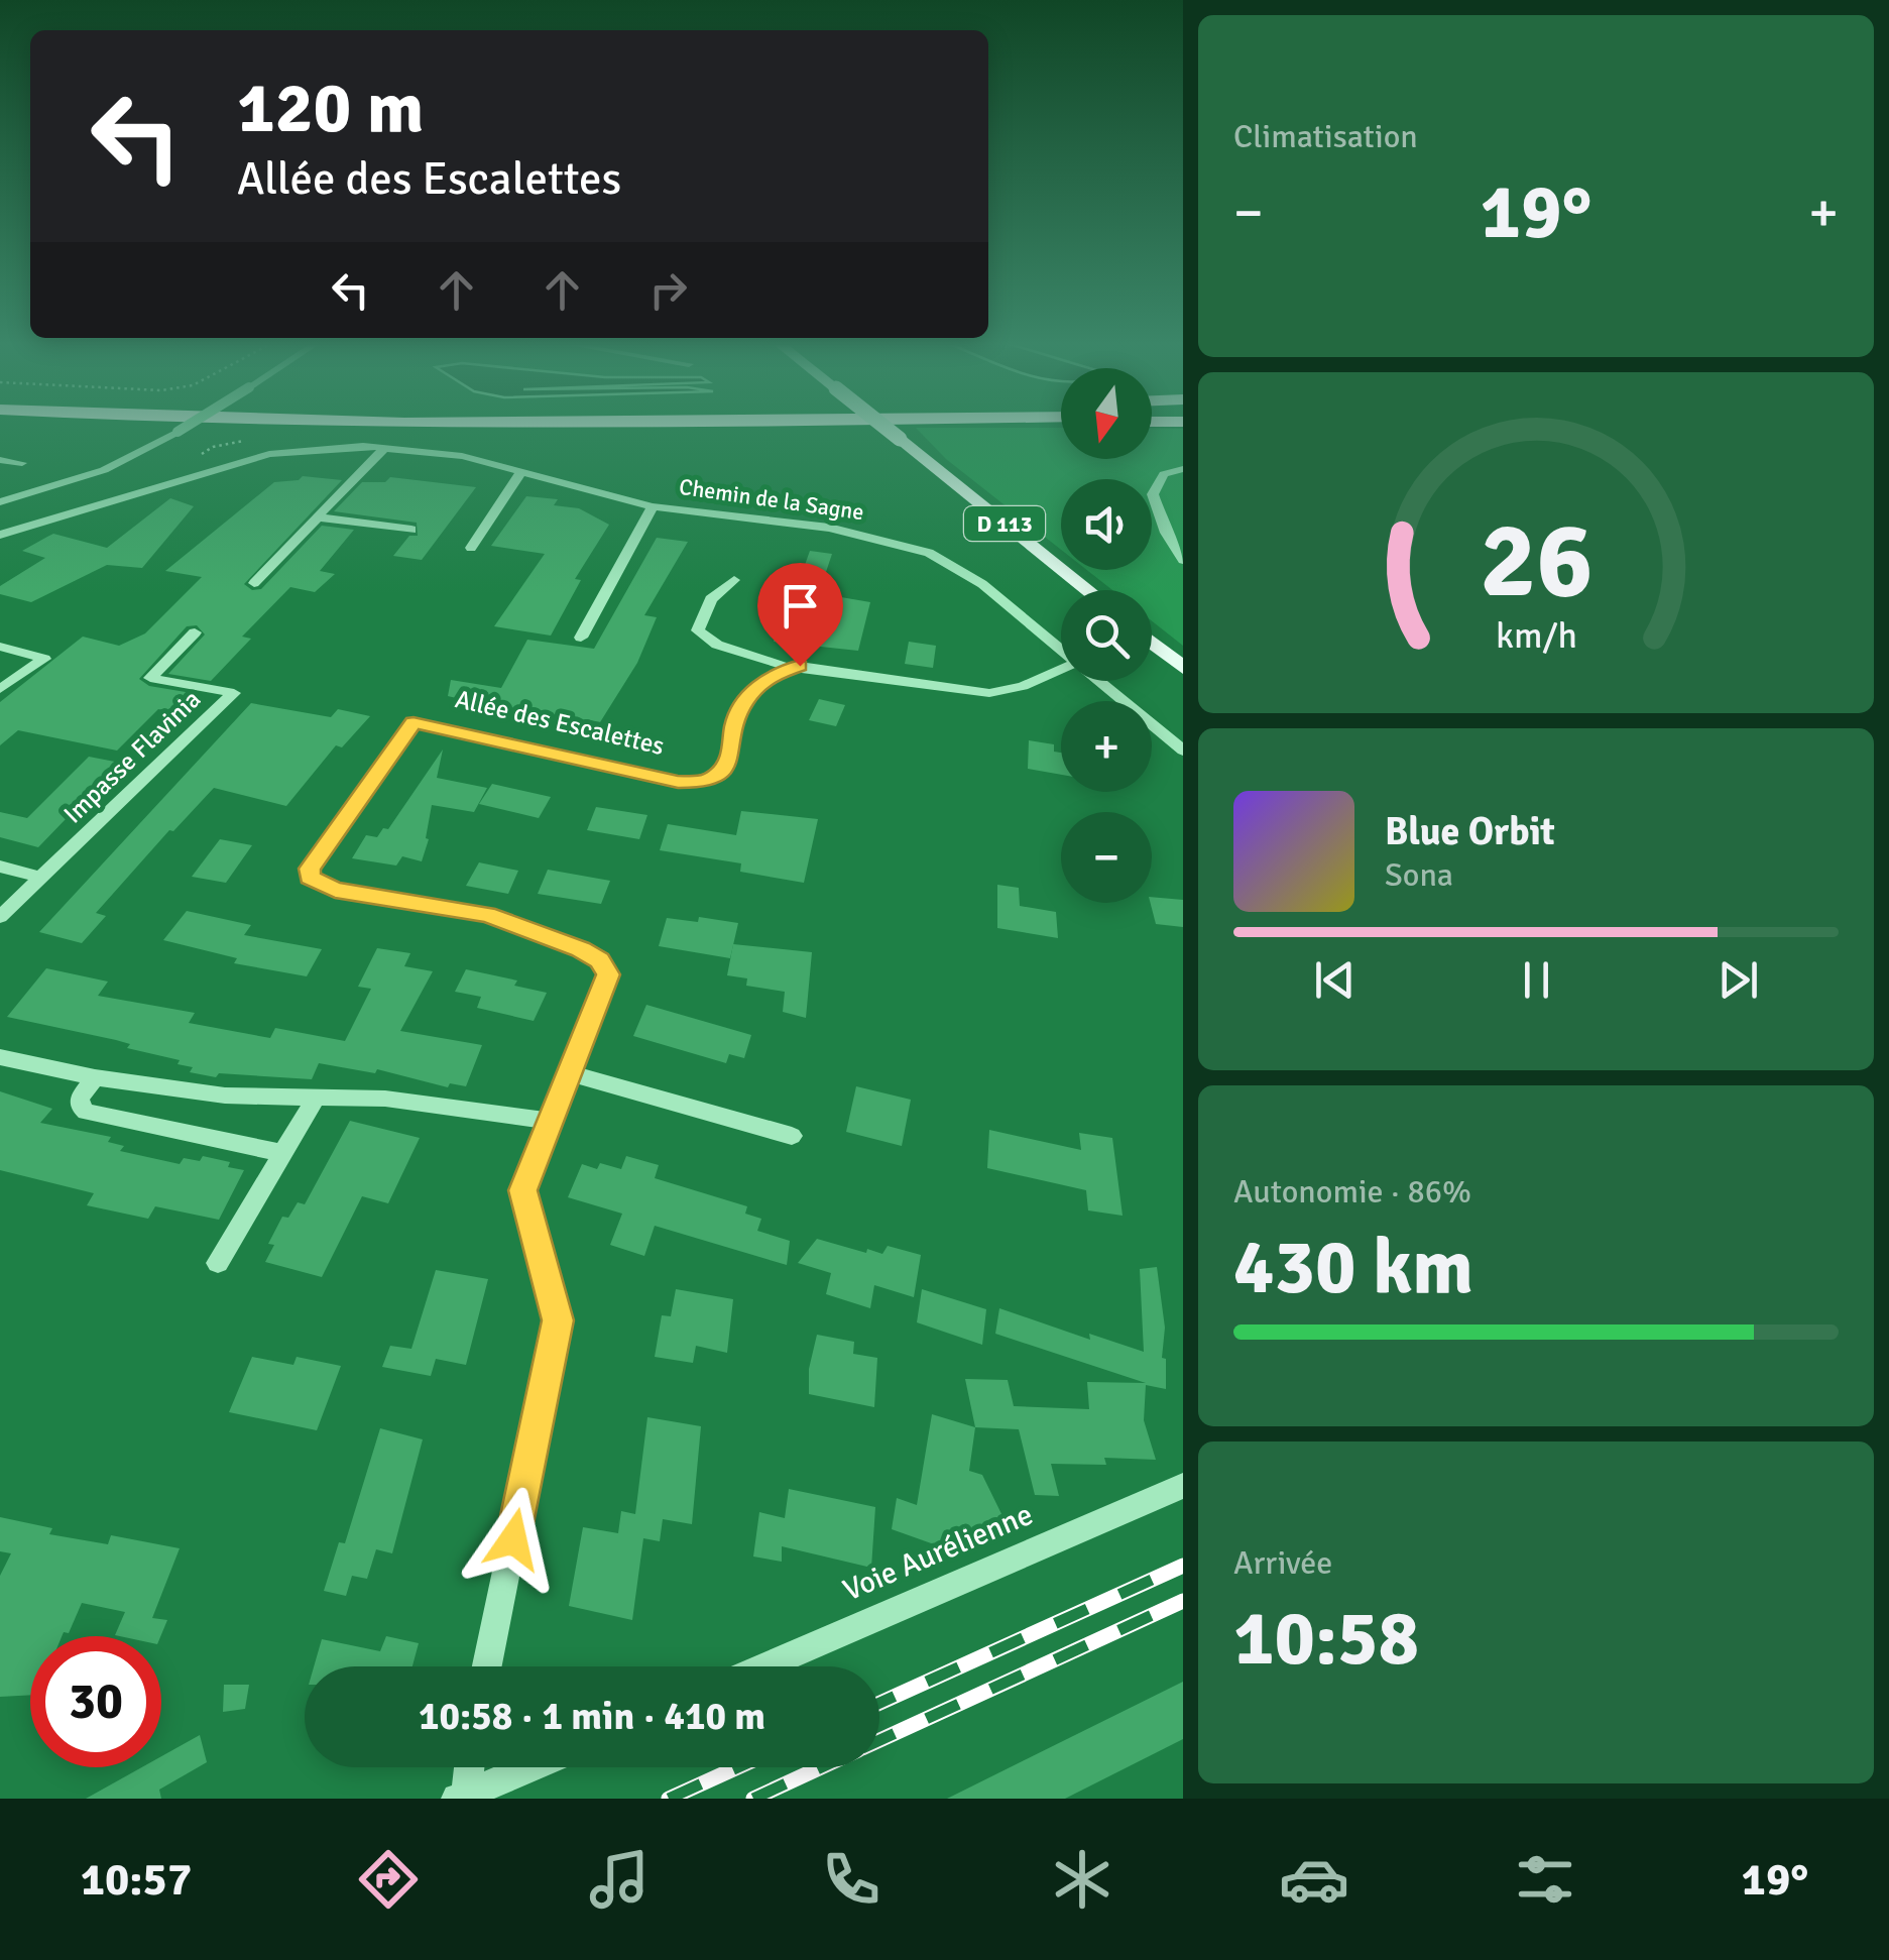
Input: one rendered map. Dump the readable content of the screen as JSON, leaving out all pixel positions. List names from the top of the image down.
{
  "streets": {
    "main road": ["D 113"],
    "street": [
      "Chemin de la Sagne",
      "Allée des Escalettes",
      "Impasse Flavinia",
      "Voie Aurélienne"
    ]
  },
  "north": "bottom",
  "page": {
    "tile": [
      "Climatisation",
      ["Autonomie · 86%", "430 km"],
      ["Arrivée", "10:58"]
    ],
    "turn": ["120 m", "Allée des Escalettes"],
    "heat": ["−", "19°", "+"],
    "map_buttons": ["+", "−"],
    "song": ["Blue Orbit", "Sona"],
    "limit": "30",
    "trip": "10:58 · 1 min · 410 m",
    "tabs": ["10:57", "19°"],
    "gauge": ["26", "km/h"]
  }
}
